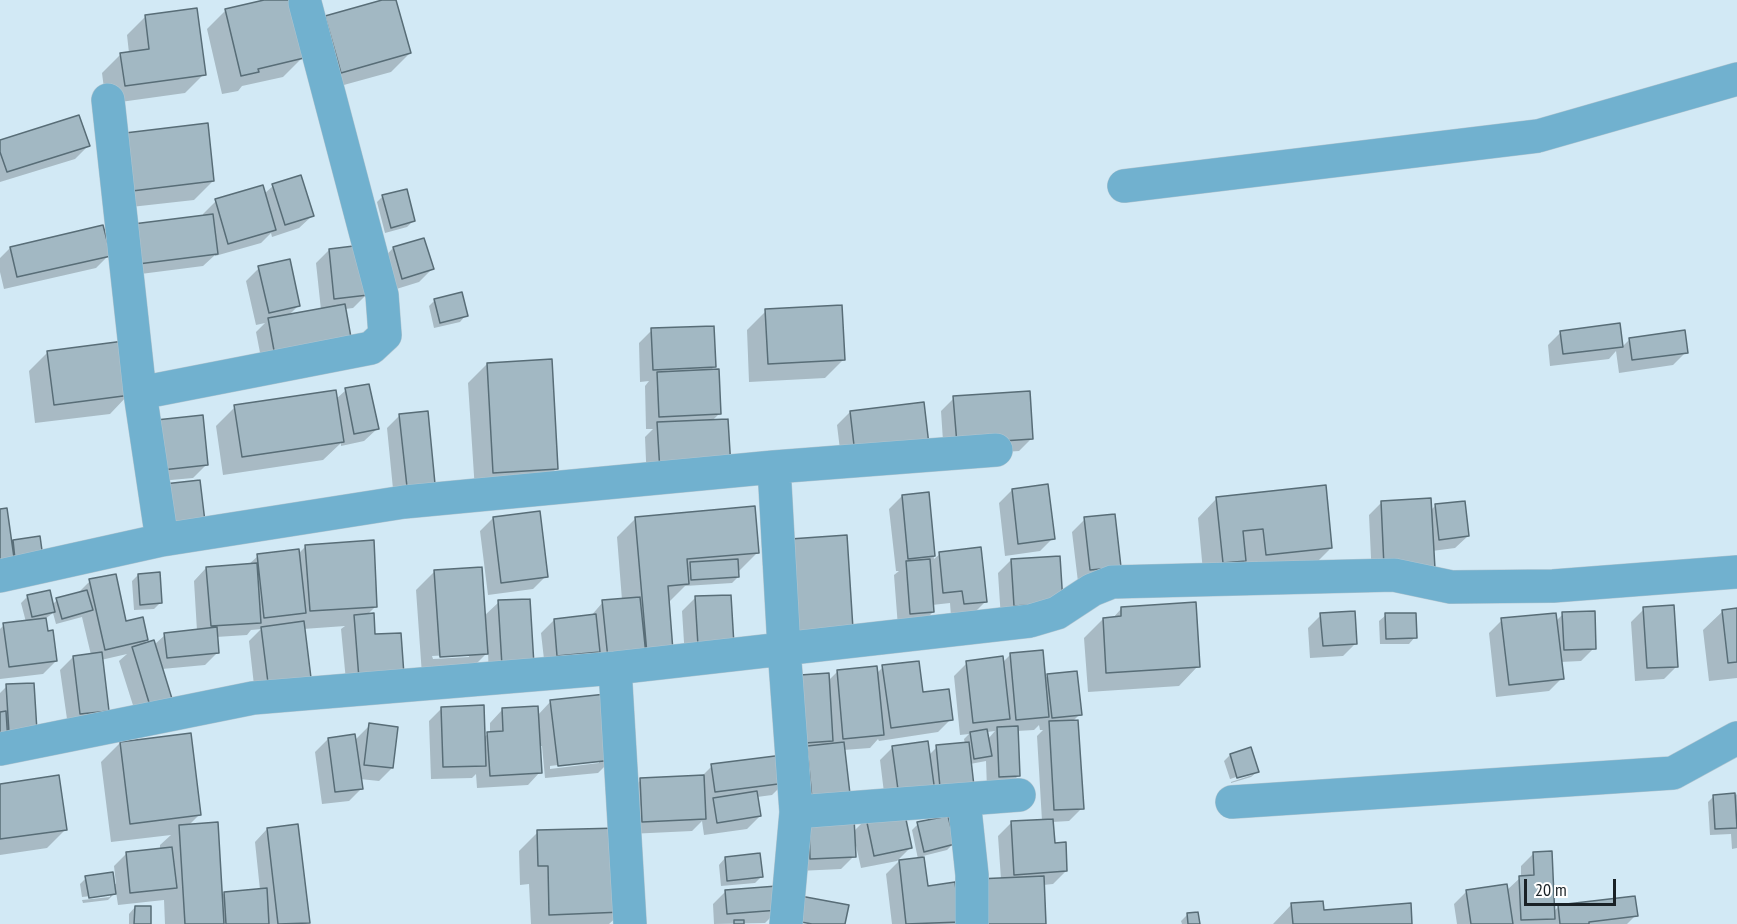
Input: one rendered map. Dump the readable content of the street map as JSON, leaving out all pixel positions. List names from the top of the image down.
{
  "scale_bar": "20 m"
}
